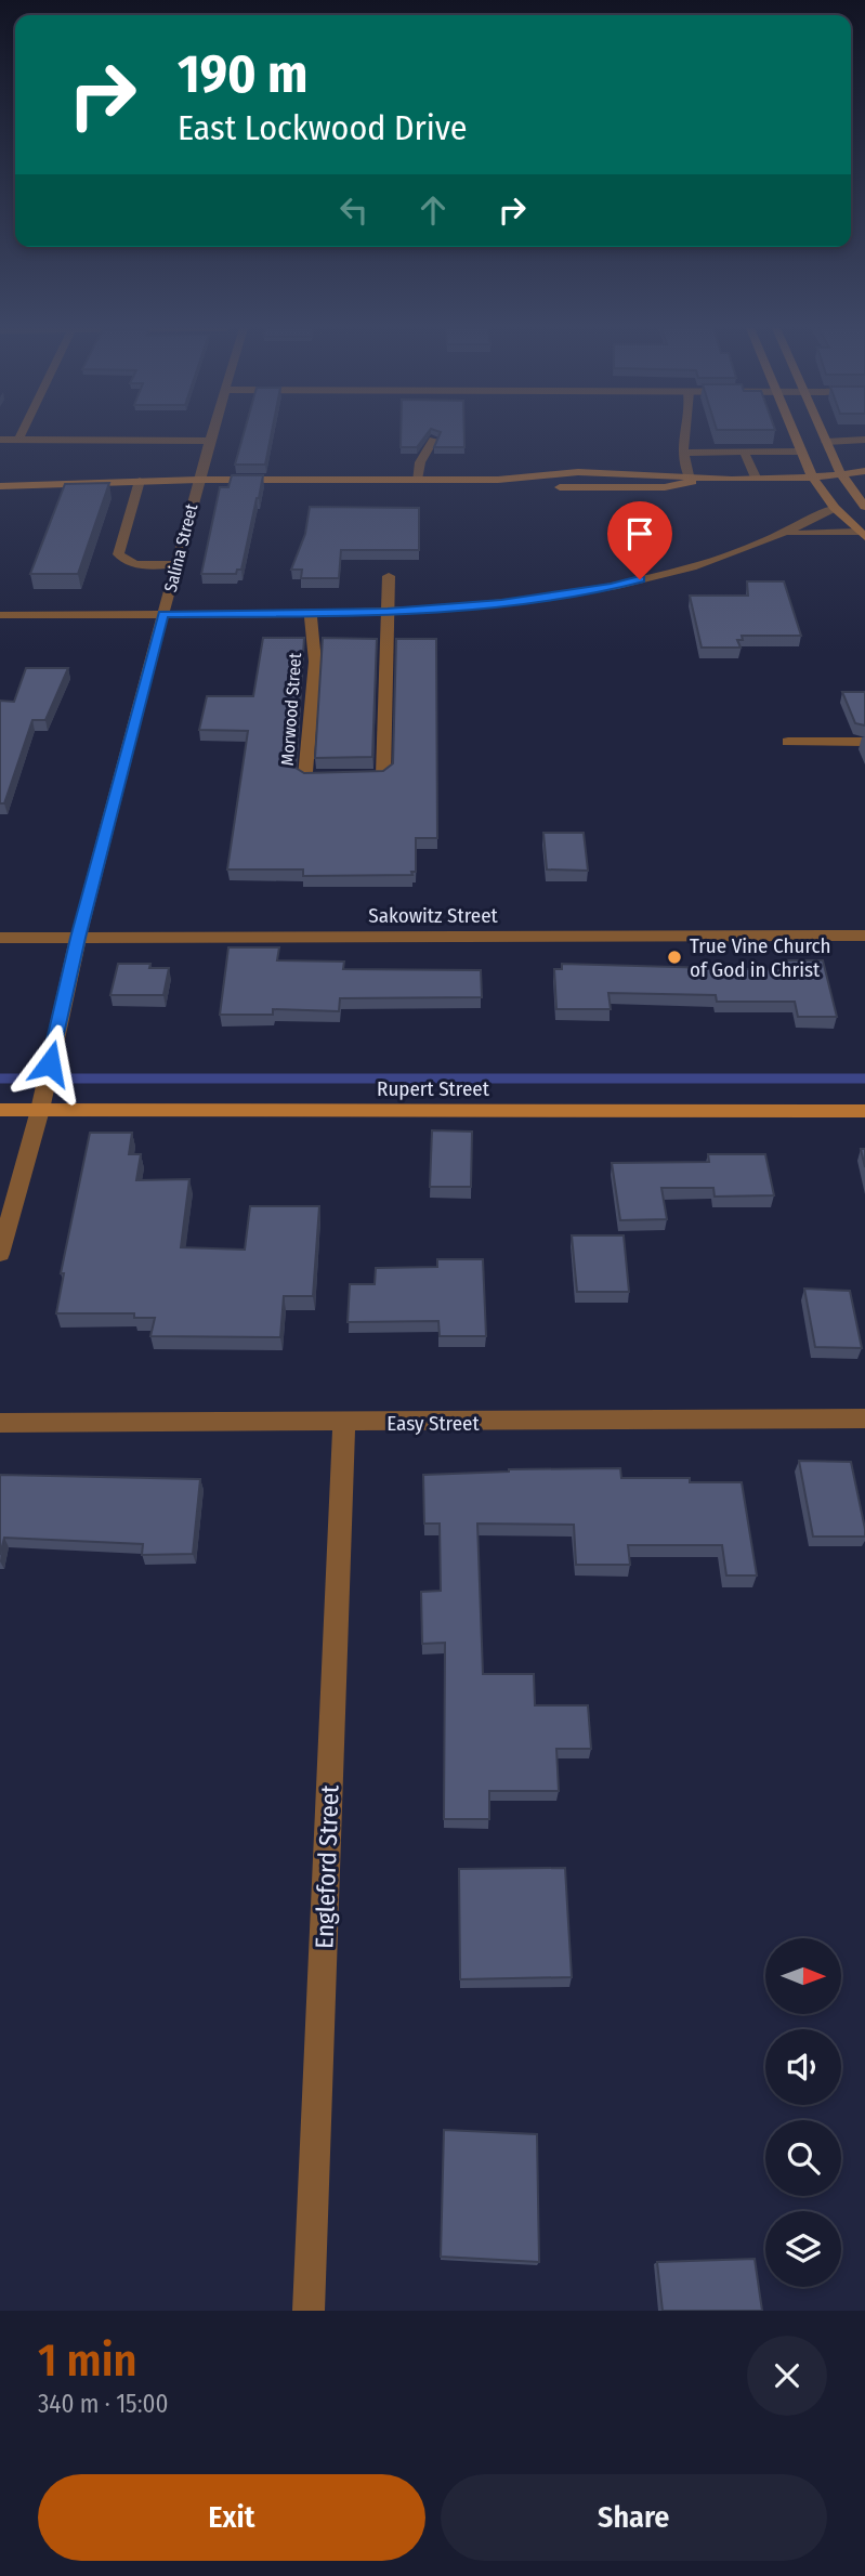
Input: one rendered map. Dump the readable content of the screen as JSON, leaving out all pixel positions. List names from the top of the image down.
{
  "streets": {
    "main road": ["Rupert Street"],
    "street": [
      "Salina Street",
      "Morwood Street",
      "Sakowitz Street",
      "Easy Street",
      "Engleford Street"
    ]
  },
  "crossings": [
    ["Salina Street", "Sakowitz Street"],
    ["Salina Street", "Rupert Street"],
    ["Easy Street", "Engleford Street"]
  ],
  "places": ["True Vine Church of God in Christ"],
  "north": "right",
  "page": {
    "turn": ["190 m", "East Lockwood Drive"],
    "heading": ["1 min", "340 m · 15:00"],
    "buttons": ["Exit", "Share"]
  }
}
